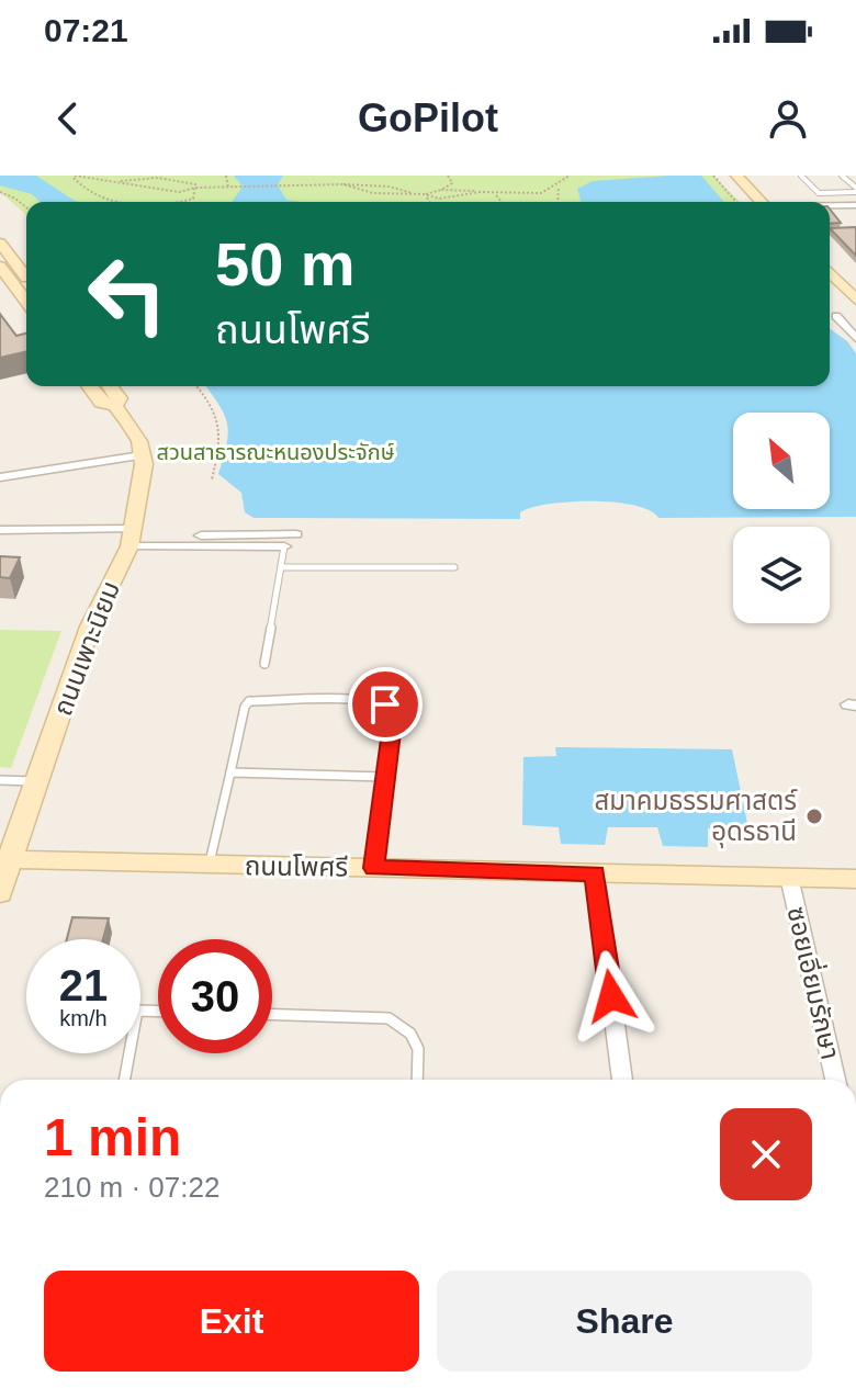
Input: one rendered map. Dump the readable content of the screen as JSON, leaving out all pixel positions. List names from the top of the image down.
{
  "streets": {
    "street": ["ถนนเพาะนิยม", "ถนนโพศรี", "ซอยเอี่ยมรักษา"]
  },
  "crossings": [
    ["ถนนเพาะนิยม", "ถนนโพศรี"],
    ["ถนนโพศรี", "ซอยเอี่ยมรักษา"]
  ],
  "parks": ["สวนสาธารณะหนองประจักษ์"],
  "places": ["สมาคมธรรมศาสตร์ อุดรธานี"],
  "north": "top left",
  "page": {
    "status": "07:21",
    "header": "GoPilot",
    "turn": ["50 m", "ถนนโพศรี"],
    "speed": "21 km/h",
    "limit": "30",
    "heading": ["1 min", "210 m · 07:22"],
    "buttons": ["Exit", "Share"]
  }
}
